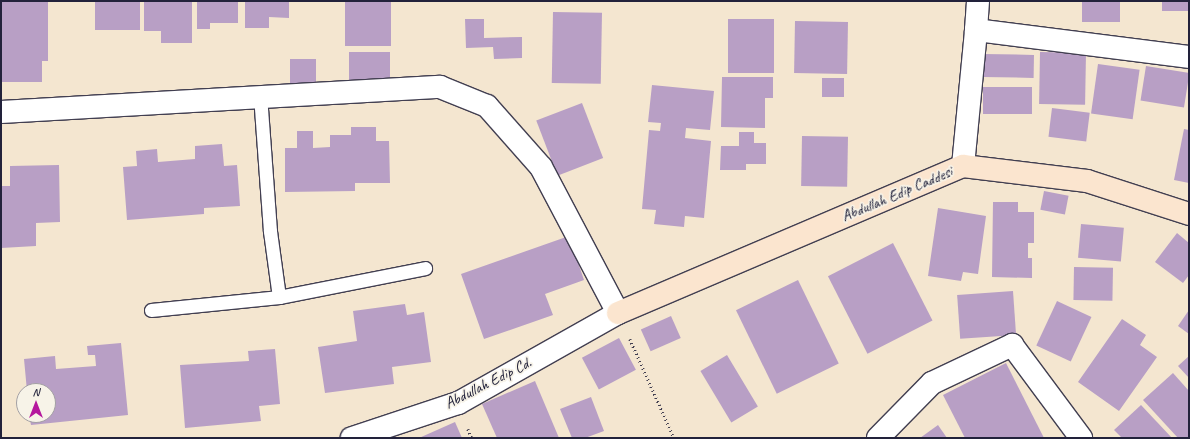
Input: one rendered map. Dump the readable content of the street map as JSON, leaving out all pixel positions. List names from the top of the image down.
{
  "streets": {
    "street": ["Abdullah Edip Caddesi", "Abdullah Edip Cd."]
  },
  "crossings": [
    ["Abdullah Edip Caddesi", "Abdullah Edip Cd."]
  ],
  "north": "top"
}
